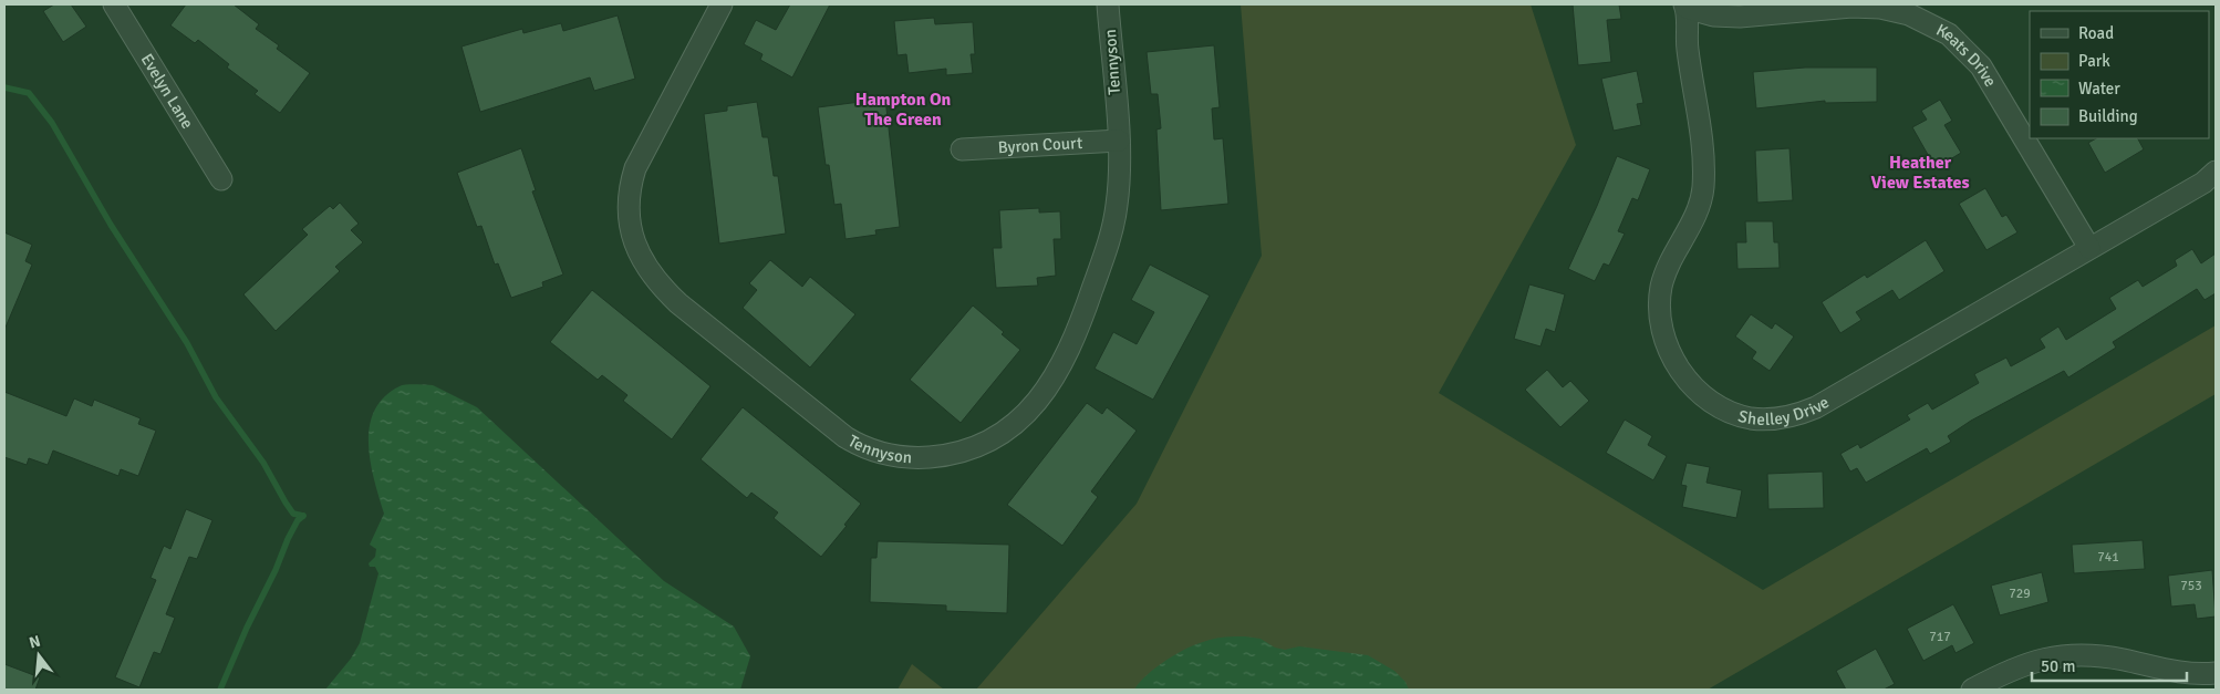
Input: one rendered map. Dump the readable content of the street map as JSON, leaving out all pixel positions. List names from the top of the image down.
{
  "streets": {
    "street": [
      "Keats Drive",
      "Tennyson",
      "Evelyn Lane",
      "Byron Court",
      "Shelley Drive"
    ]
  },
  "crossings": [
    ["Keats Drive", "Shelley Drive"],
    ["Tennyson", "Byron Court"]
  ],
  "districts": ["Hampton On The Green", "Heather View Estates"],
  "house_numbers": [
    "741",
    "753",
    "729",
    "717"
  ],
  "legend": [
    "Road",
    "Park",
    "Water",
    "Building"
  ],
  "scale_bar": "50 m",
  "north": "top"
}
